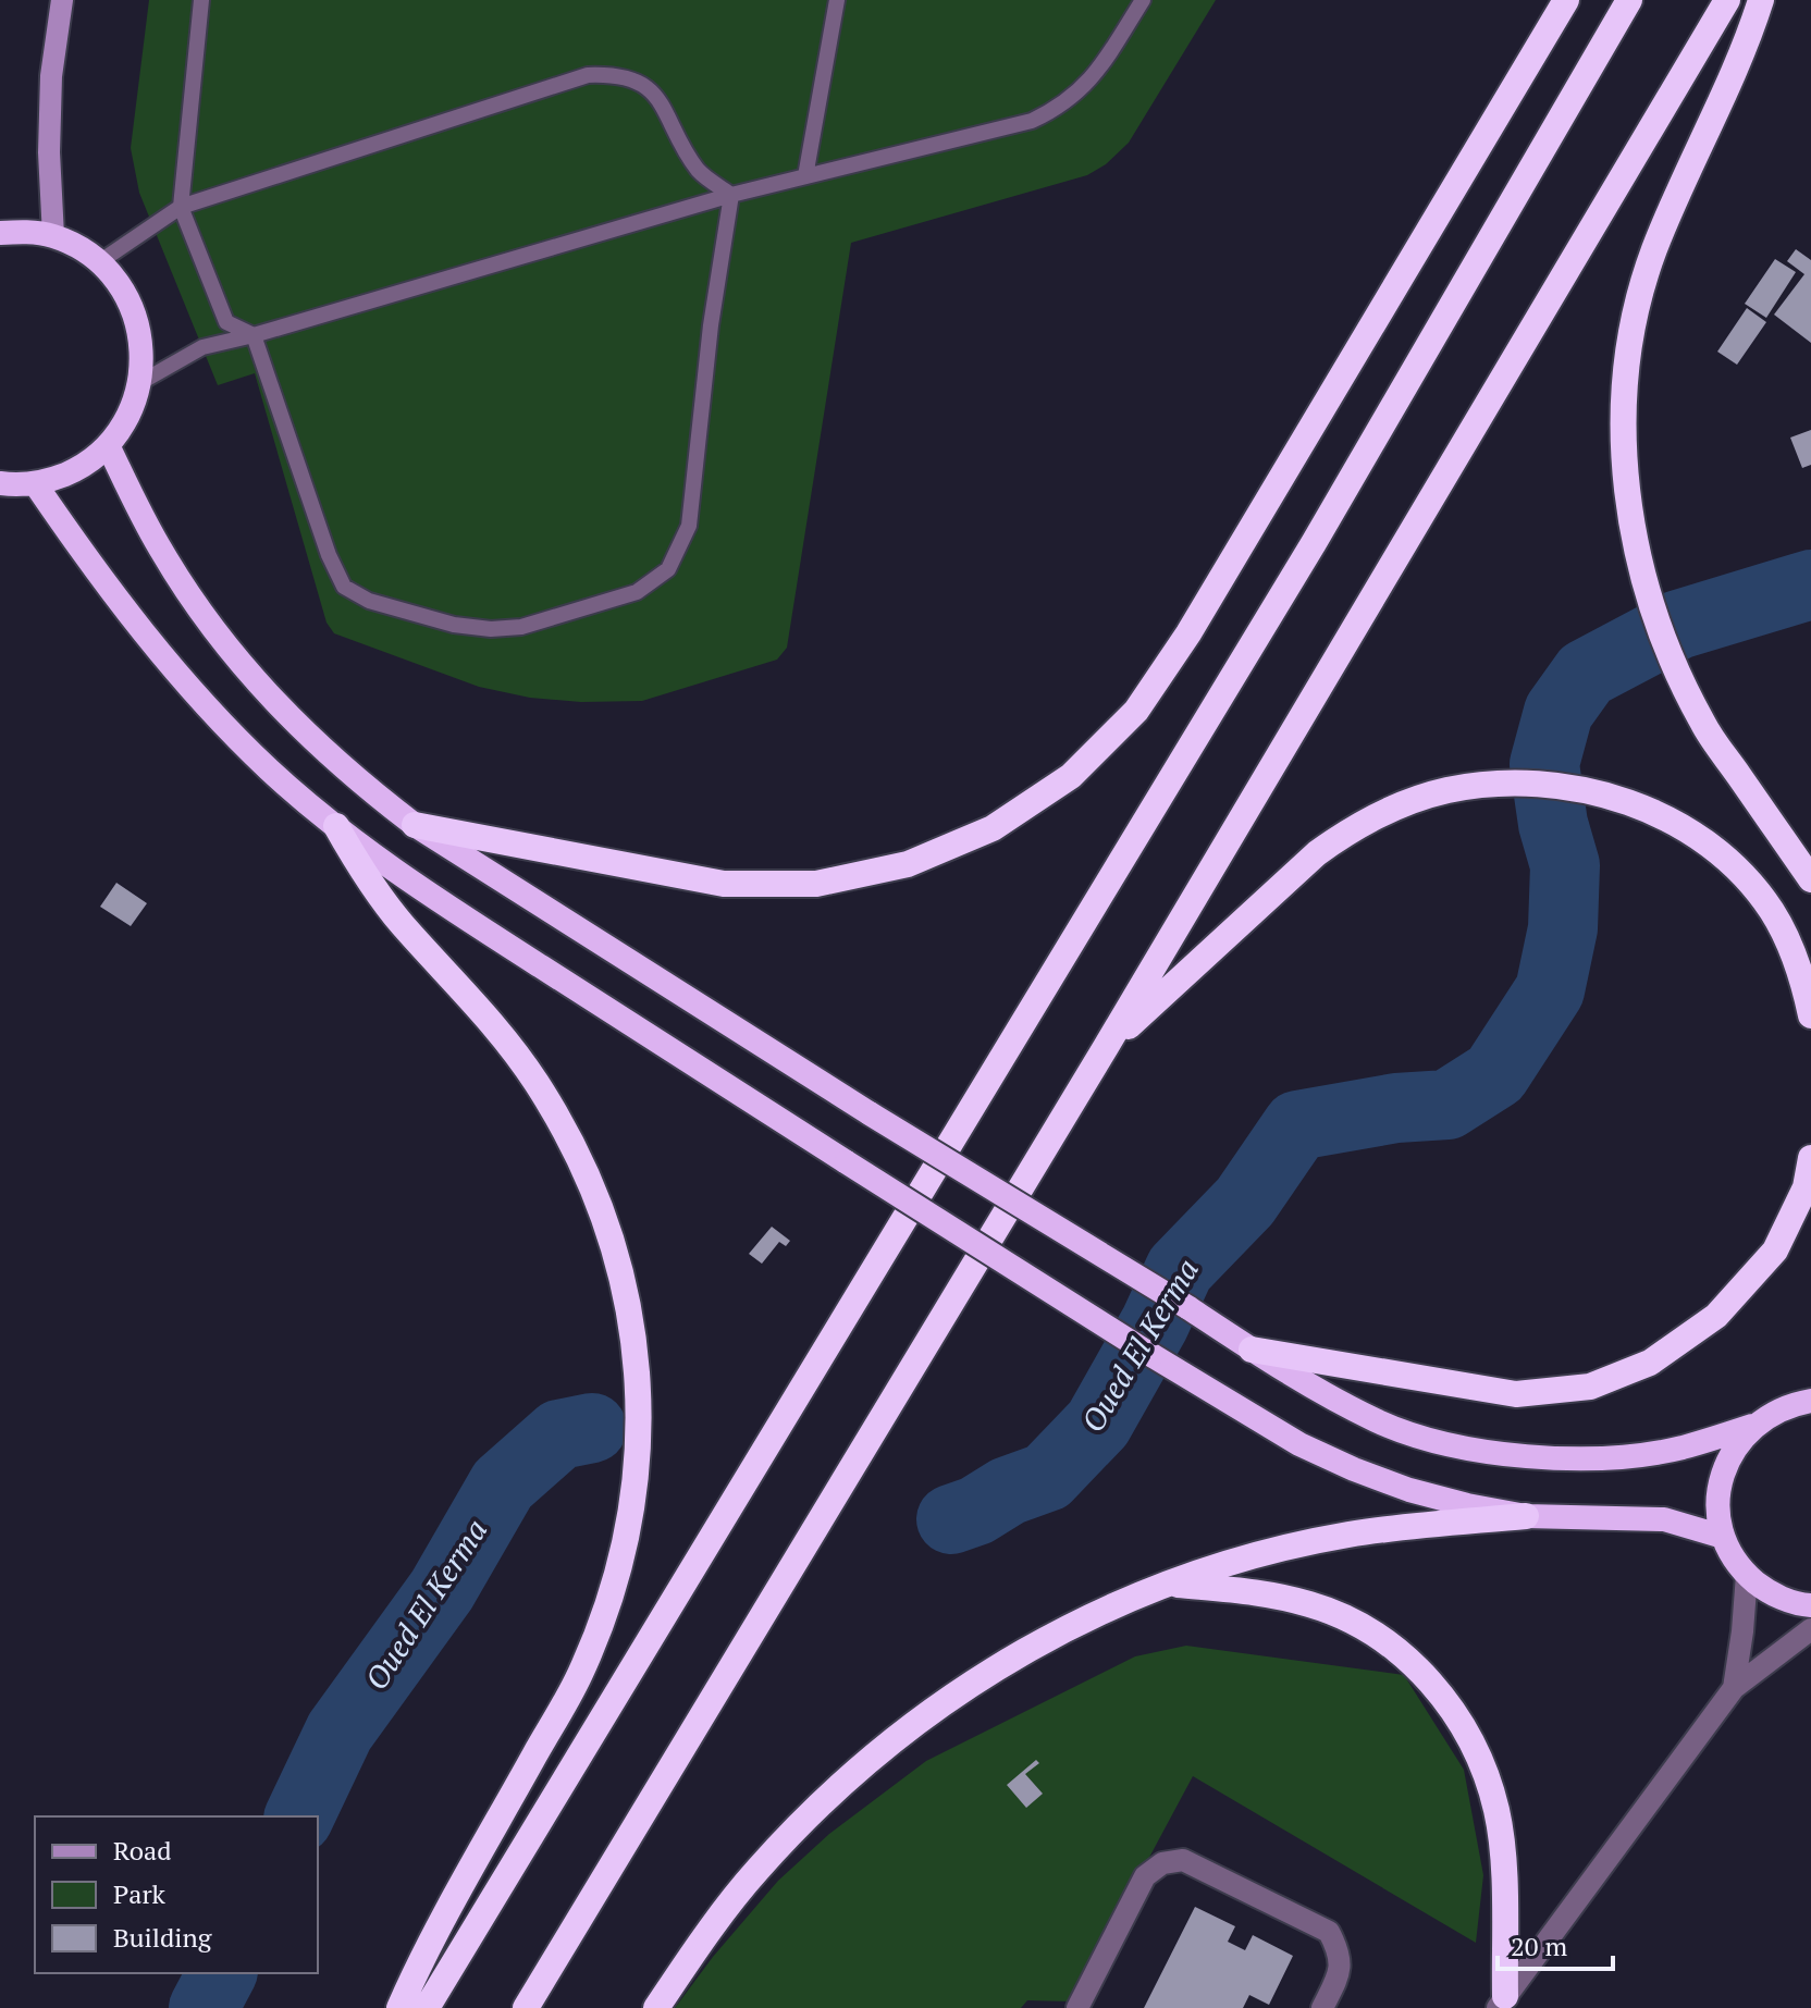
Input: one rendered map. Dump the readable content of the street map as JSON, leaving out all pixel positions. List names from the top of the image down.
{
  "water": ["Oued El Kerma"],
  "legend": ["Road", "Park", "Building"],
  "scale_bar": "20 m"
}
